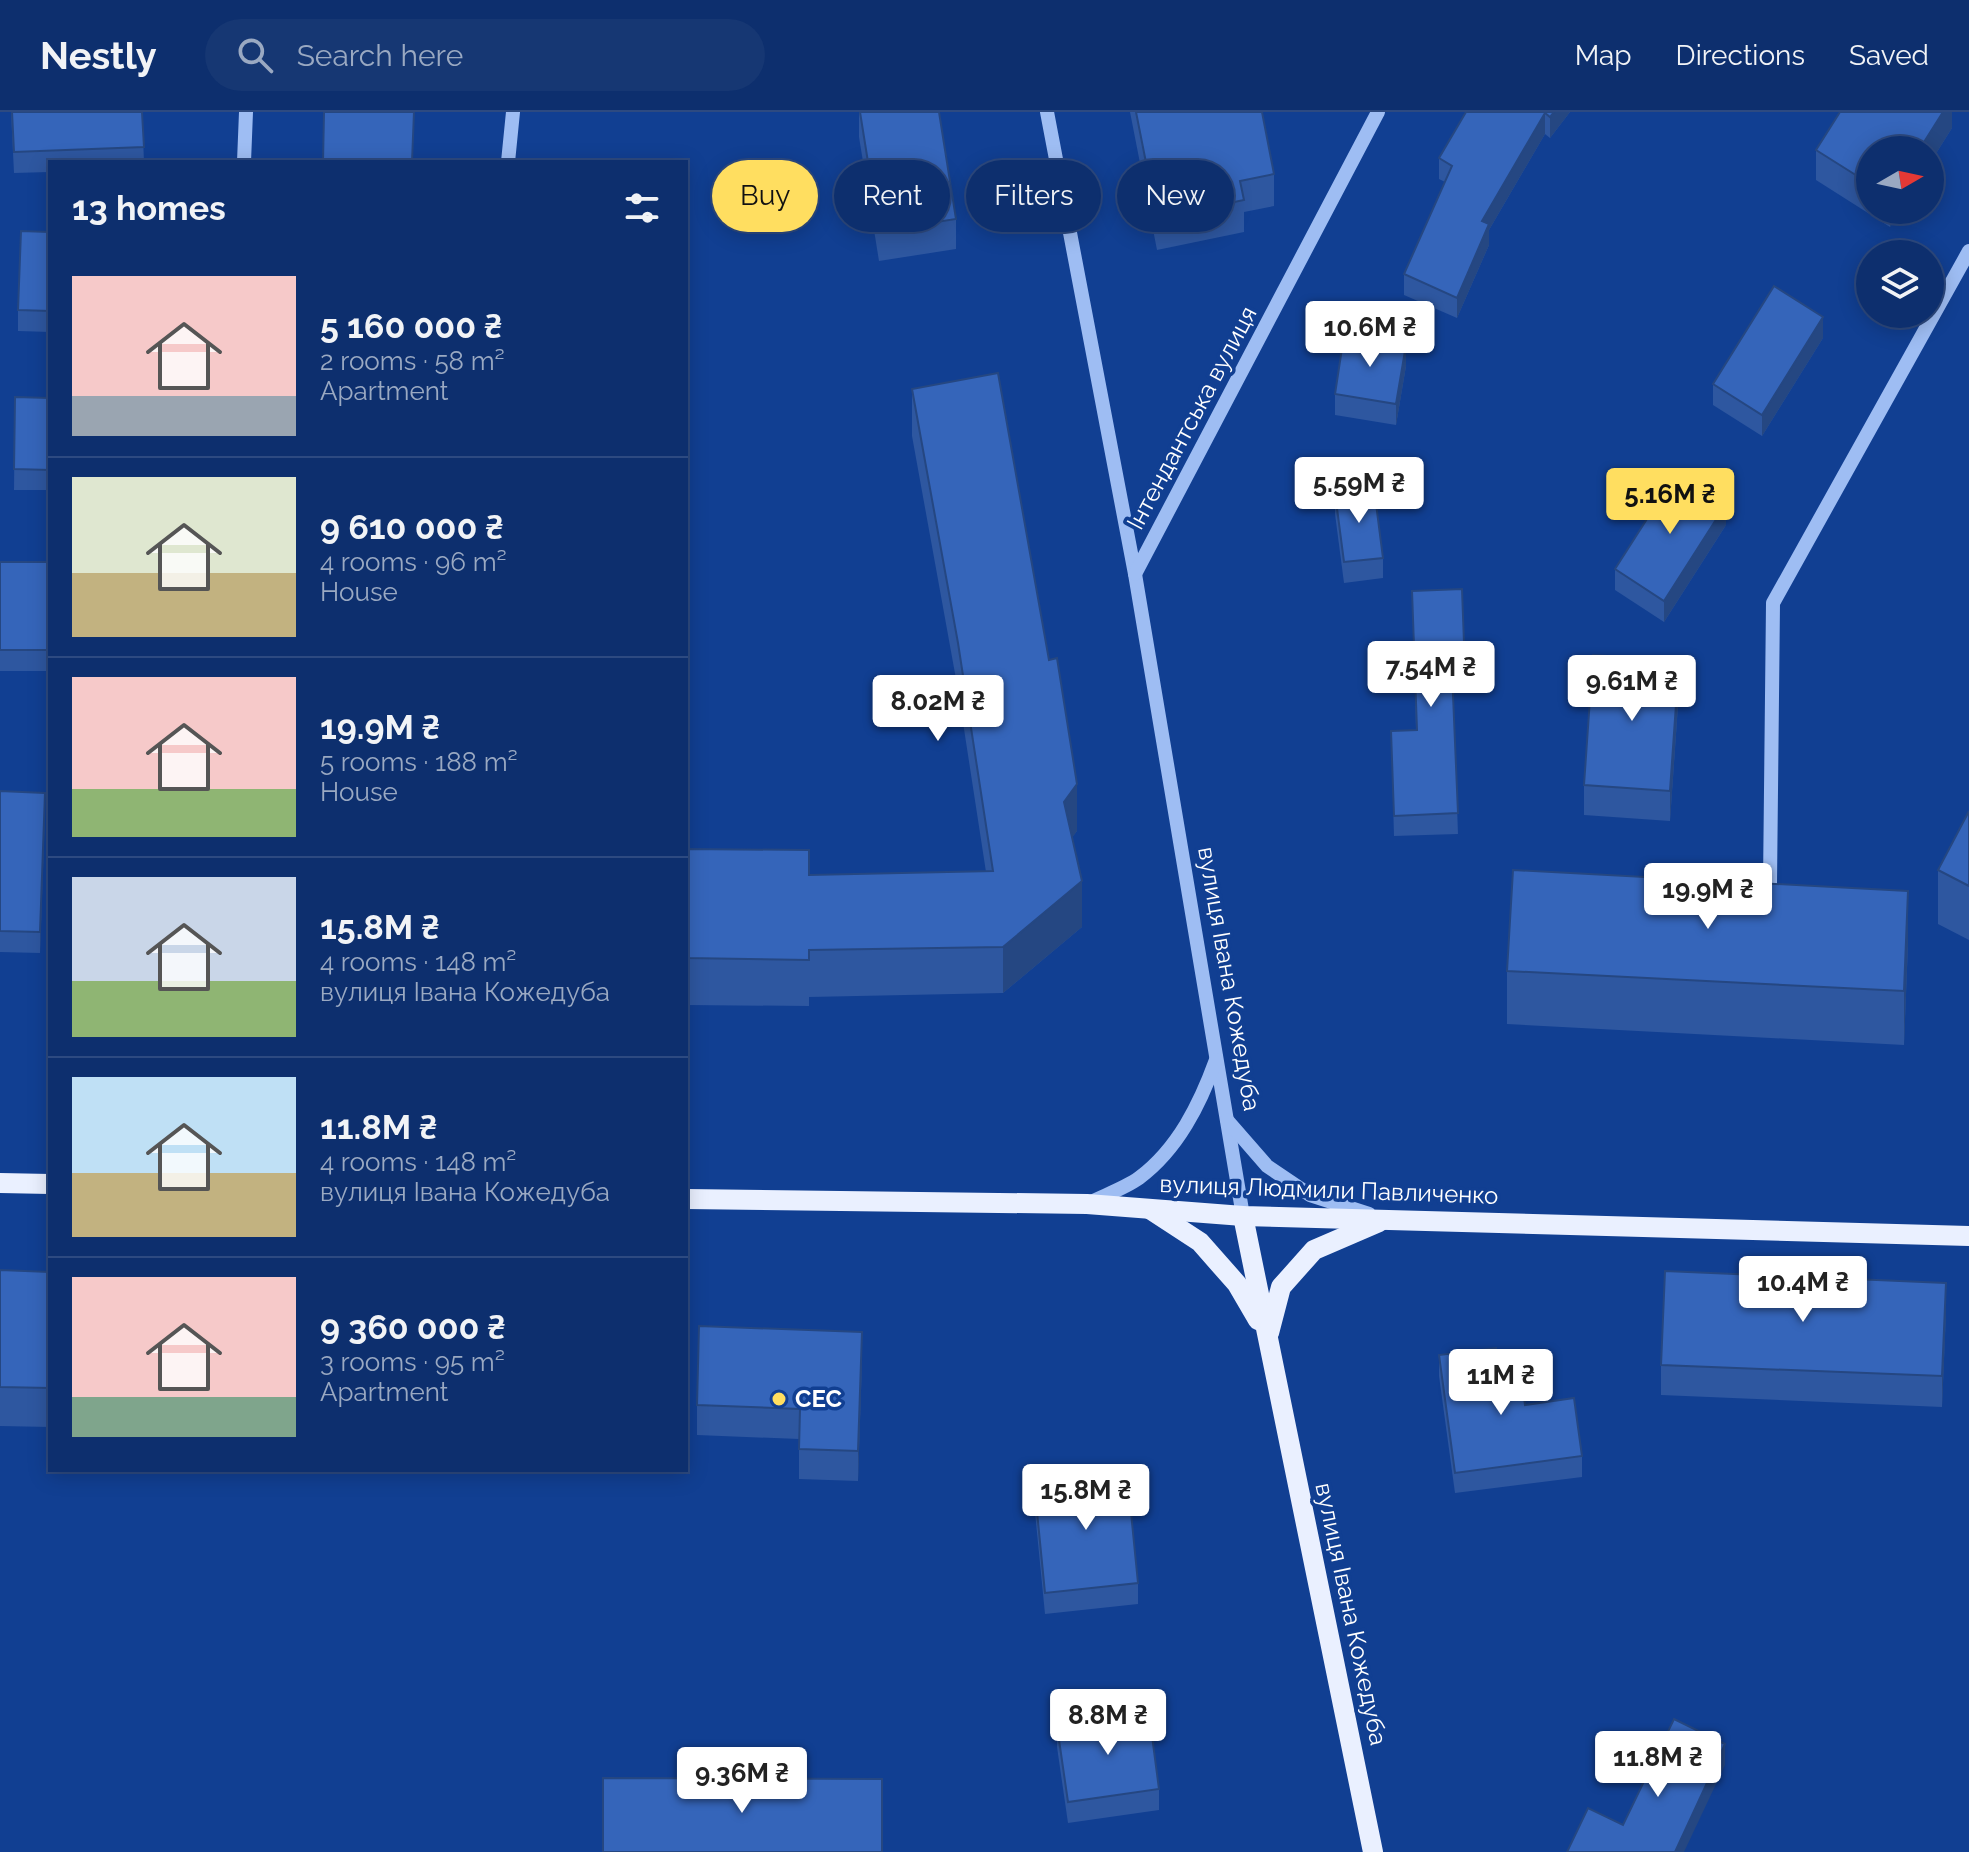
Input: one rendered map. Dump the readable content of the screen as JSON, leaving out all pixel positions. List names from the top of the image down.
{
  "streets": {
    "main road": ["вулиця Івана Кожедуба", "вулиця Людмили Павличенко"],
    "street": ["Інтендантська вулиця"]
  },
  "crossings": [
    ["Інтендантська вулиця", "вулиця Івана Кожедуба"],
    ["вулиця Івана Кожедуба", "вулиця Людмили Павличенко"]
  ],
  "places": ["СЕС"],
  "north": "right",
  "page": {
    "header": "Nestly",
    "search": "Search here",
    "nav": ["Map", "Directions", "Saved"],
    "chip": [
      "Buy",
      "Rent",
      "Filters",
      "New"
    ],
    "heading": "13 homes",
    "list": [
      {
        "name": "5 160 000 ₴",
        "note": "2 rooms · 58 m² · Apartment"
      },
      {
        "name": "9 610 000 ₴",
        "note": "4 rooms · 96 m² · House"
      },
      {
        "name": "19.9M ₴",
        "note": "5 rooms · 188 m² · House"
      },
      {
        "name": "15.8M ₴",
        "note": "4 rooms · 148 m² · вулиця Івана Кожедуба"
      },
      {
        "name": "11.8M ₴",
        "note": "4 rooms · 148 m² · вулиця Івана Кожедуба"
      },
      {
        "name": "9 360 000 ₴",
        "note": "3 rooms · 95 m² · Apartment"
      }
    ],
    "price": [
      "10.6M ₴",
      "5.59M ₴",
      "5.16M ₴",
      "7.54M ₴",
      "9.61M ₴",
      "8.02M ₴",
      "19.9M ₴",
      "10.4M ₴",
      "11M ₴",
      "15.8M ₴",
      "8.8M ₴",
      "11.8M ₴",
      "9.36M ₴"
    ]
  }
}
